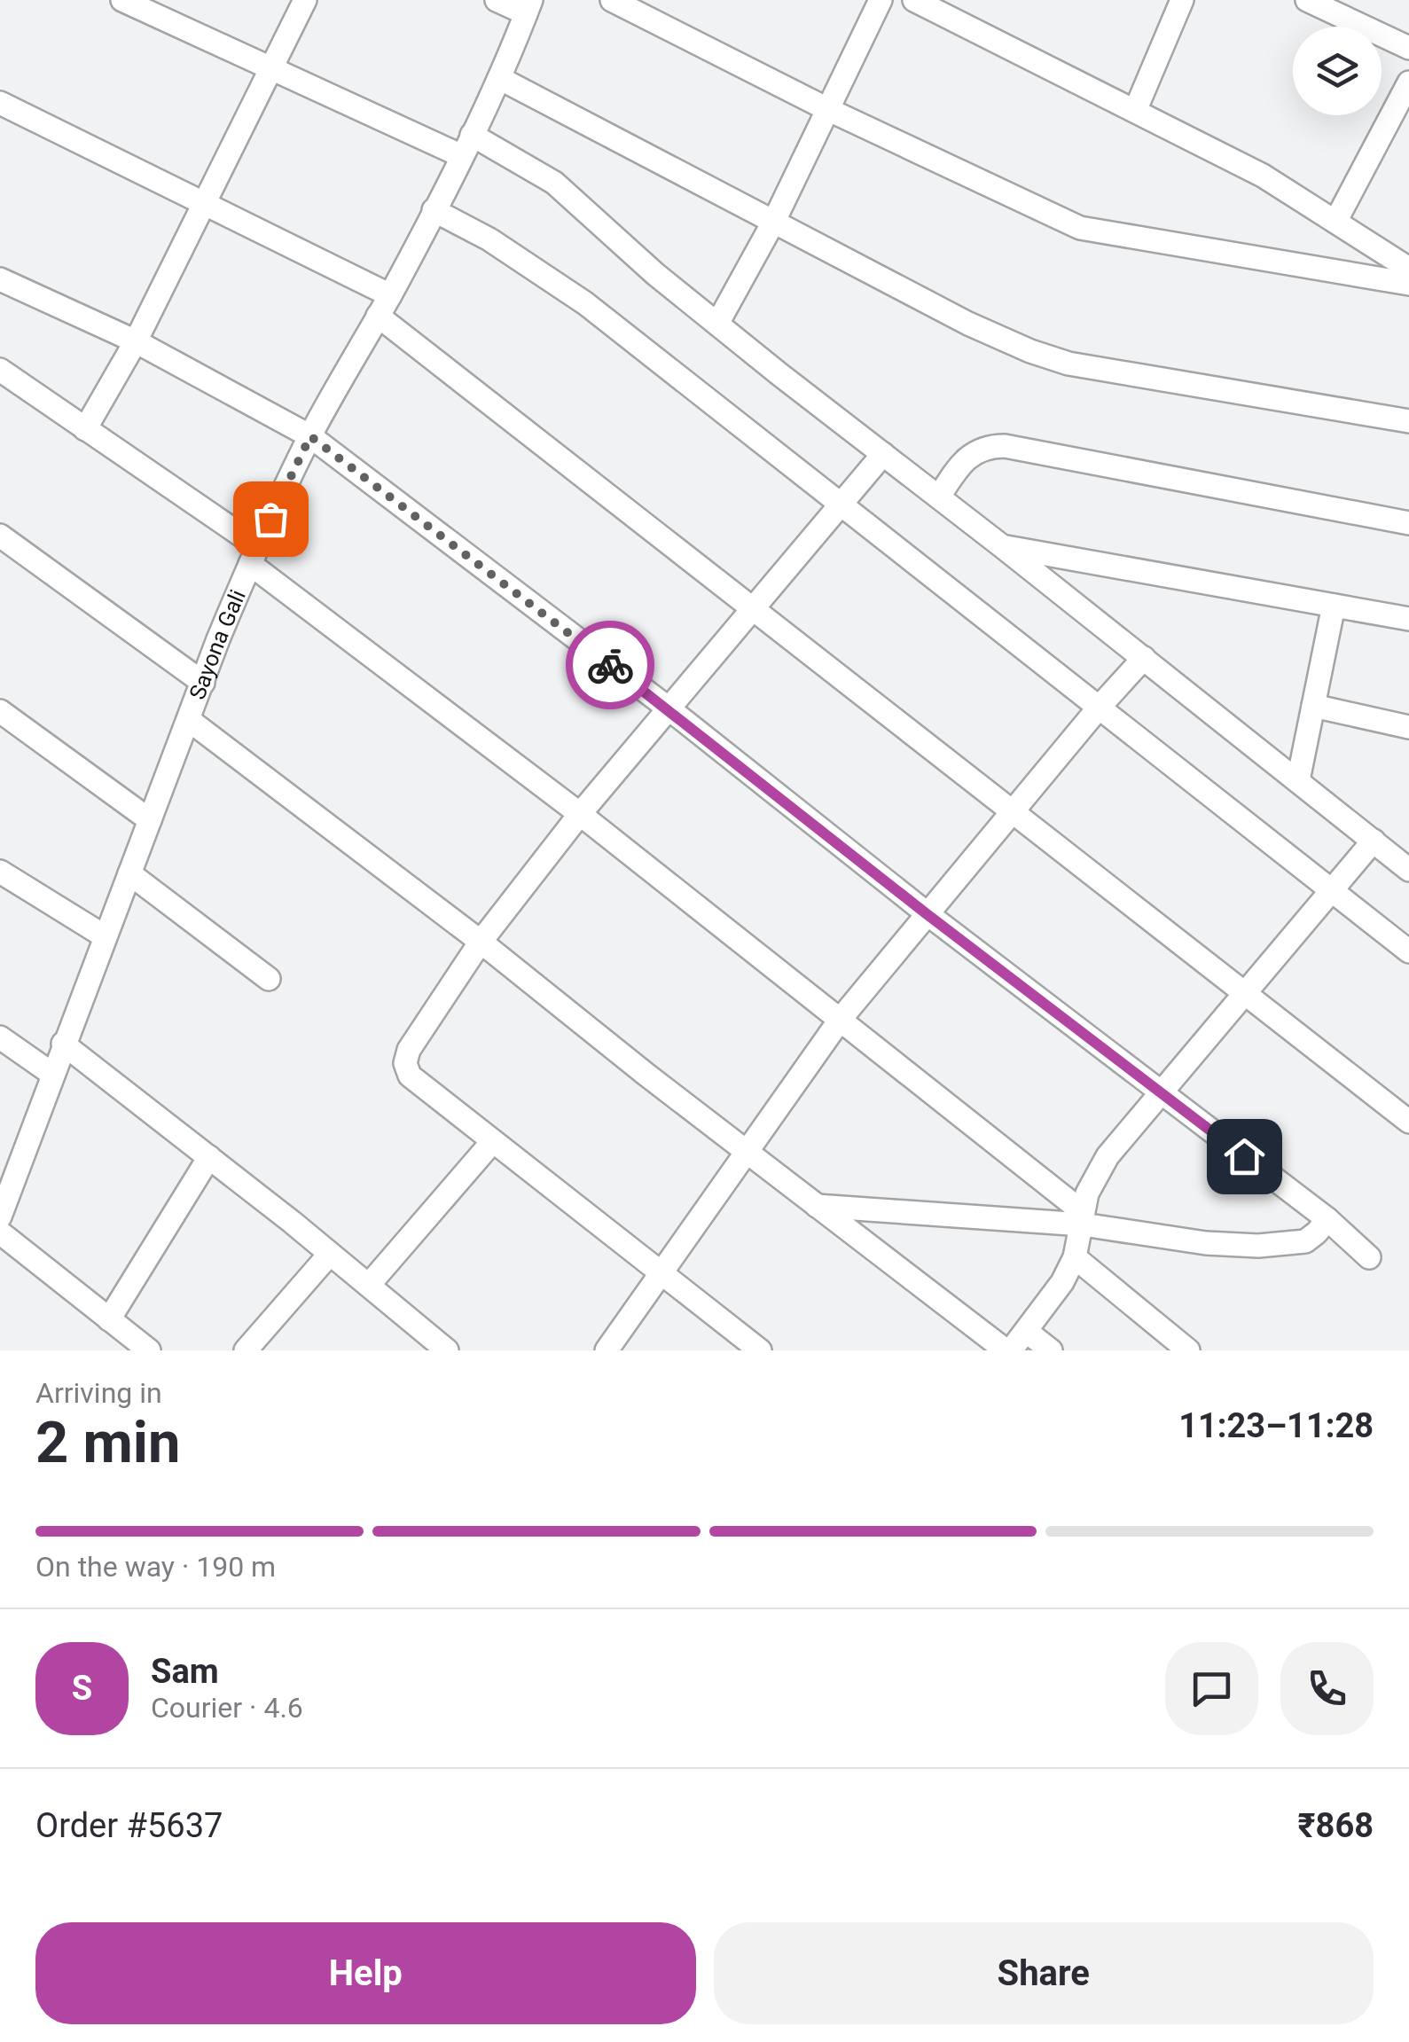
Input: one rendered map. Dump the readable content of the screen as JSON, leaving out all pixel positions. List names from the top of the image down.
{
  "streets": {
    "street": ["Sayona Gali"]
  },
  "page": {
    "heading": ["2 min", "Arriving in", "11:23–11:28"],
    "panel": [
      "Sam",
      "Courier · 4.6",
      "Order #5637",
      "₹868"
    ],
    "bar": "On the way · 190 m",
    "round": "S",
    "buttons": ["Help", "Share"]
  }
}
